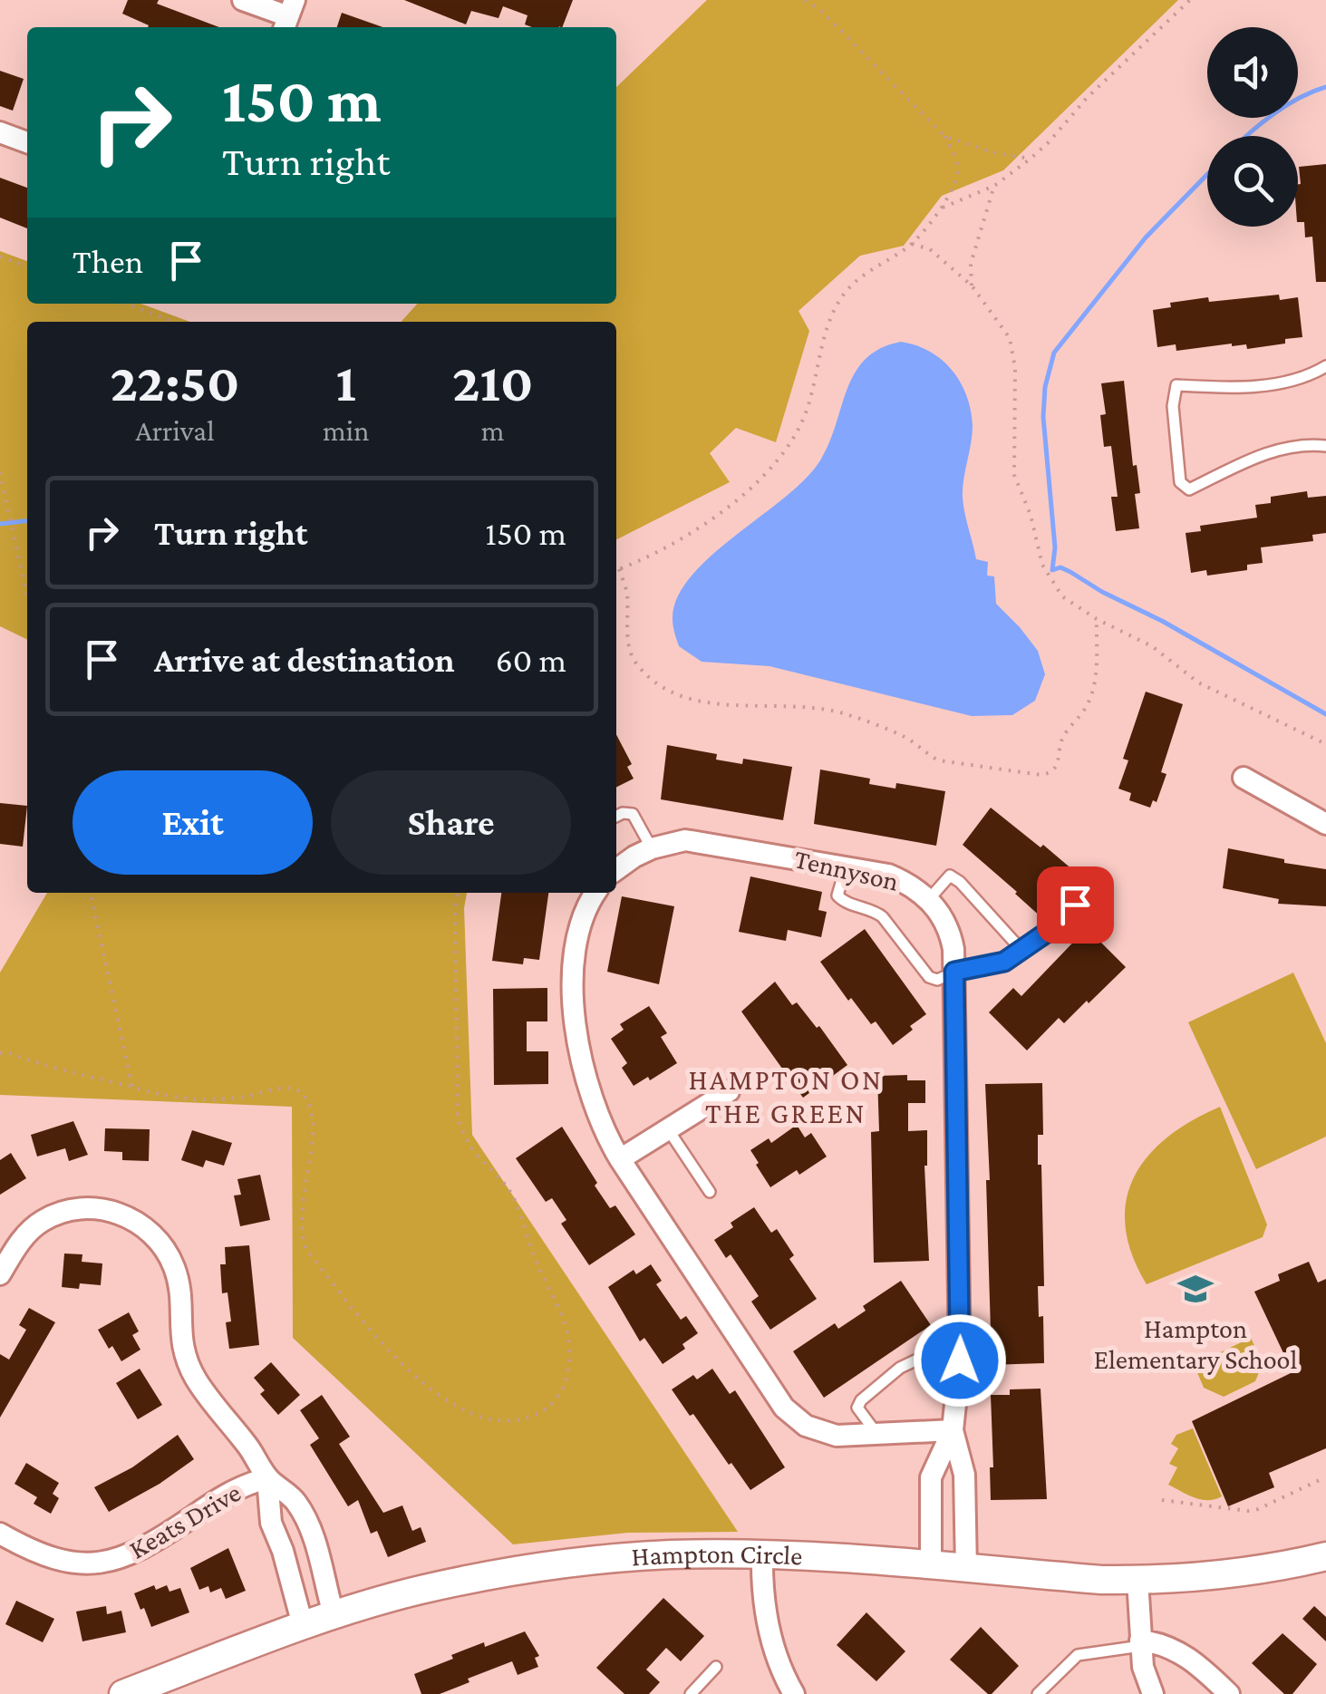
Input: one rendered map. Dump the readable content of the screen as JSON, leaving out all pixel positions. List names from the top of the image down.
{
  "streets": {
    "street": ["Tennyson", "Keats Drive", "Hampton Circle"]
  },
  "crossings": [
    ["Tennyson", "Hampton Circle"]
  ],
  "districts": ["HAMPTON ON THE GREEN"],
  "places": {
    "school or university": ["Hampton Elementary School"]
  },
  "page": {
    "turn": ["150 m", "Turn right"],
    "then": "Then",
    "eta": [
      "22:50",
      "Arrival",
      "1",
      "min",
      "210",
      "m"
    ],
    "list": [
      {
        "name": "Turn right",
        "value": "150 m"
      },
      {
        "name": "Arrive at destination",
        "value": "60 m"
      }
    ],
    "buttons": ["Exit", "Share"]
  }
}
